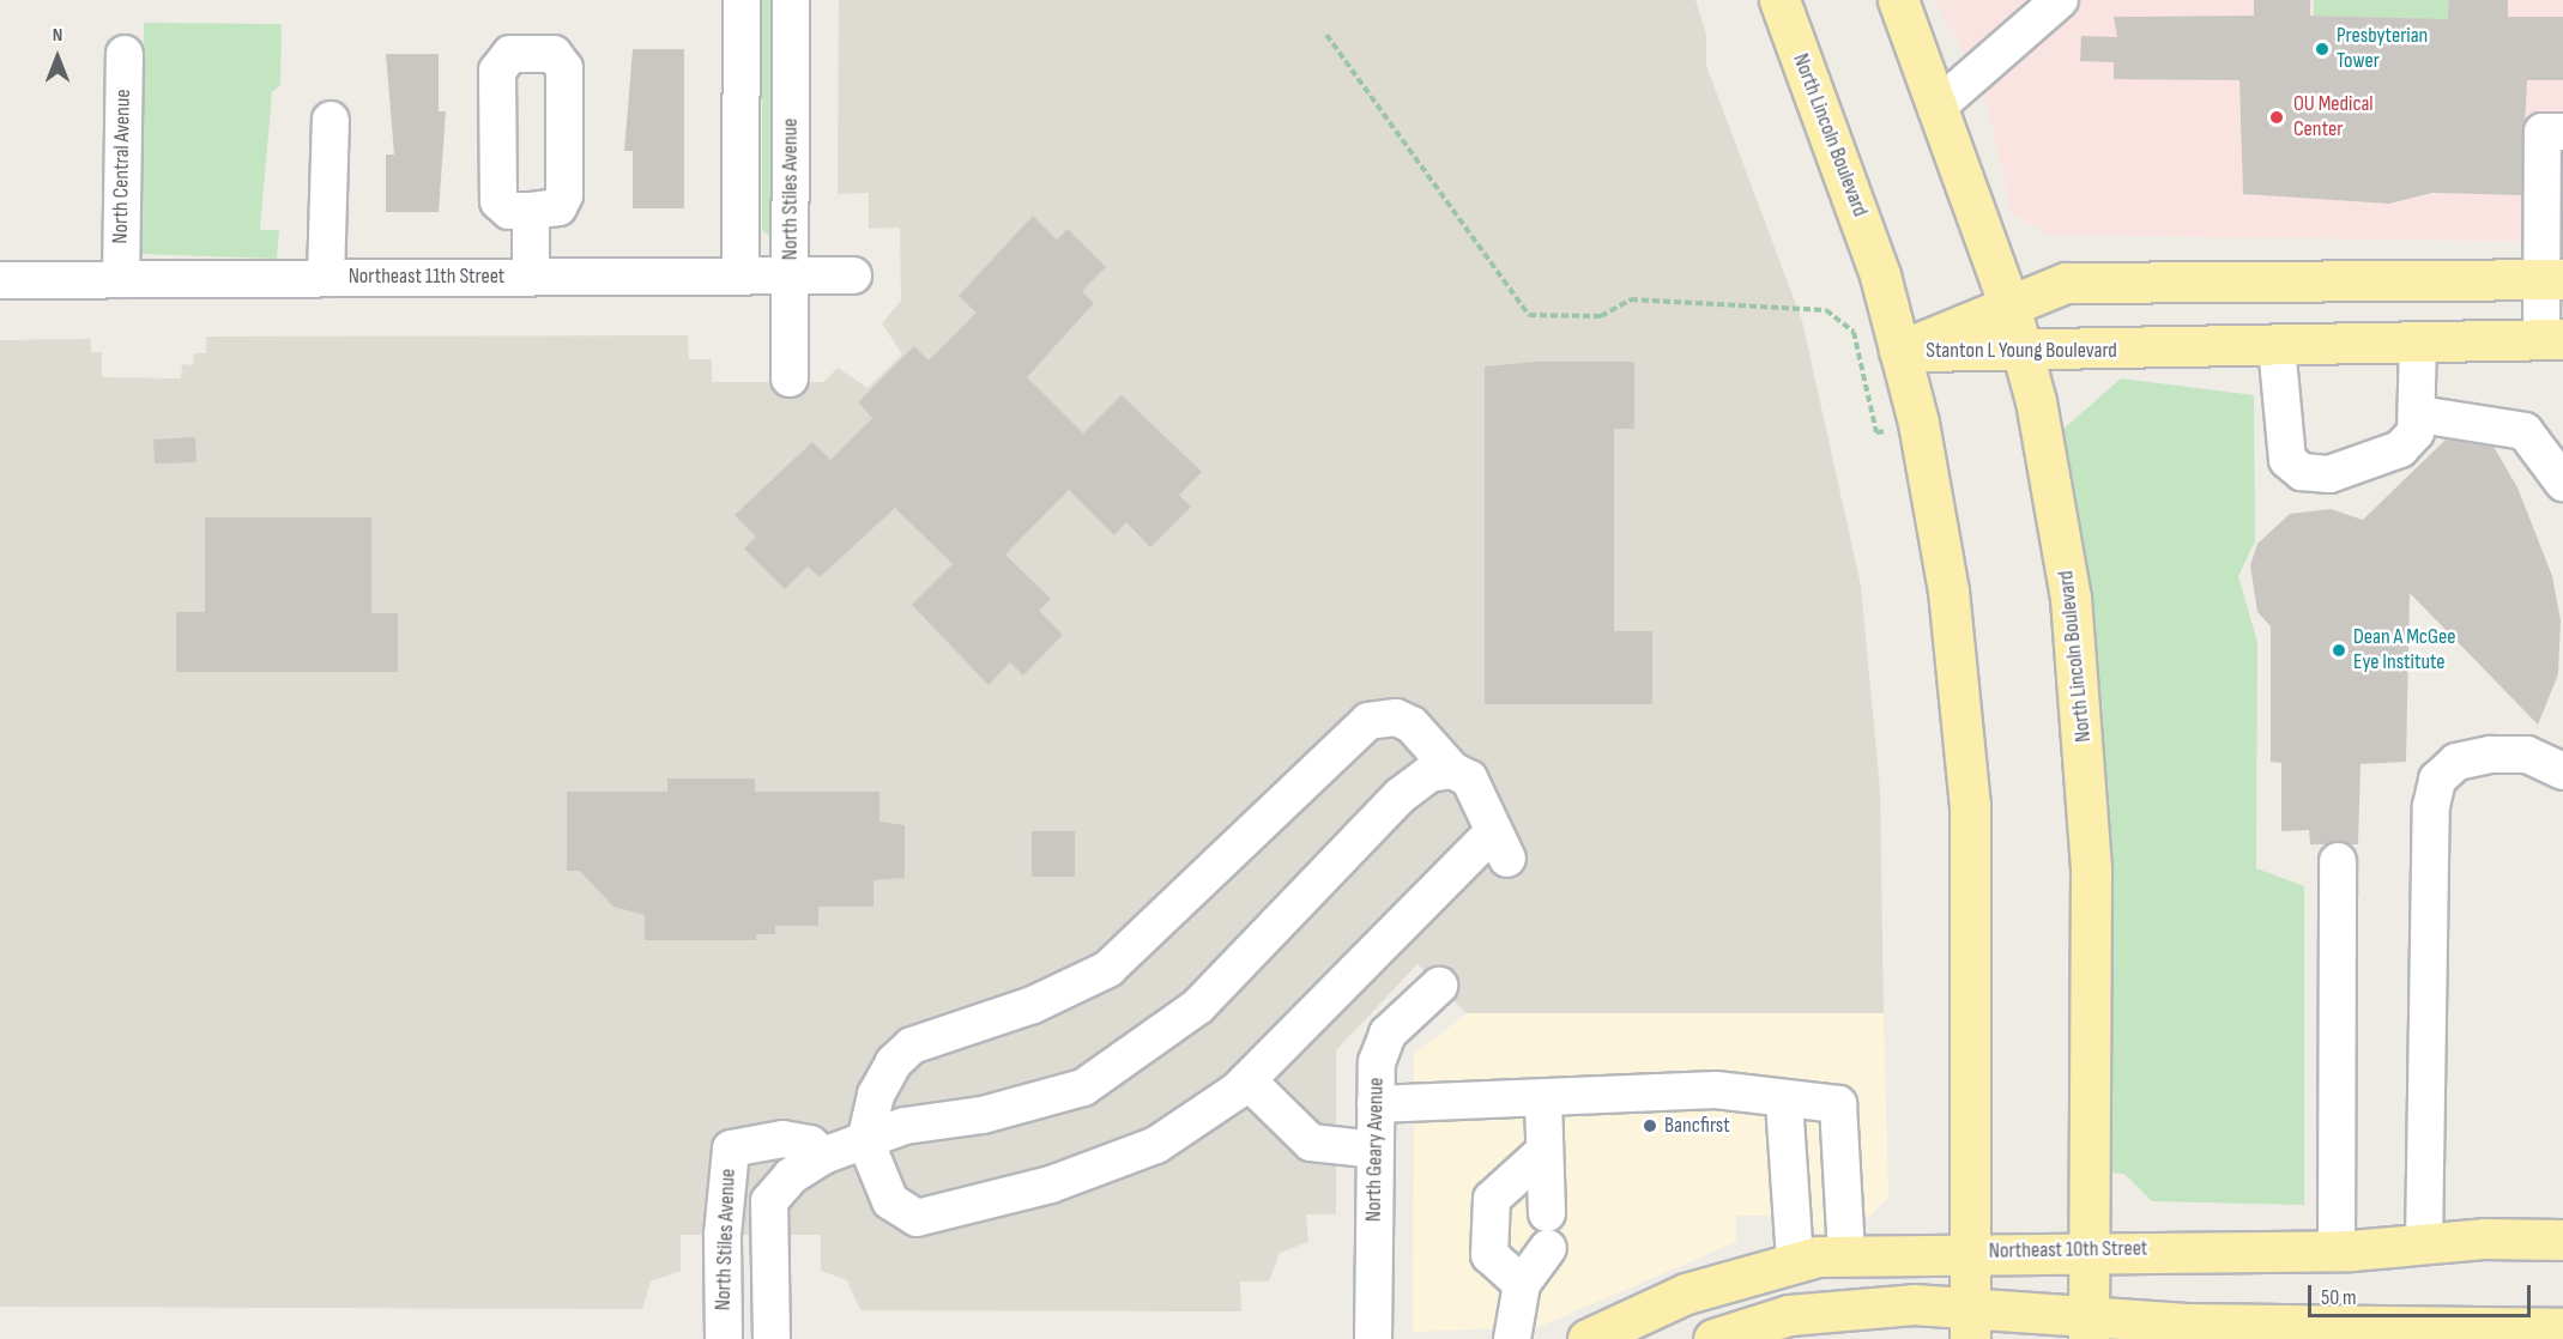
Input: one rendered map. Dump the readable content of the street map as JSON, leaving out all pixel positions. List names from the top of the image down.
{
  "streets": {
    "main road": ["North Lincoln Boulevard", "Stanton L Young Boulevard", "Northeast 10th Street"],
    "street": [
      "North Central Avenue",
      "North Stiles Avenue",
      "Northeast 11th Street",
      "North Geary Avenue"
    ]
  },
  "crossings": [
    ["North Lincoln Boulevard", "Stanton L Young Boulevard"],
    ["North Lincoln Boulevard", "Northeast 10th Street"],
    ["North Central Avenue", "Northeast 11th Street"],
    ["North Stiles Avenue", "Northeast 11th Street"]
  ],
  "places": [
    "Presbyterian Tower",
    "OU Medical Center",
    "Dean A McGee Eye Institute",
    "Bancfirst"
  ],
  "scale_bar": "50 m",
  "north": "top"
}
